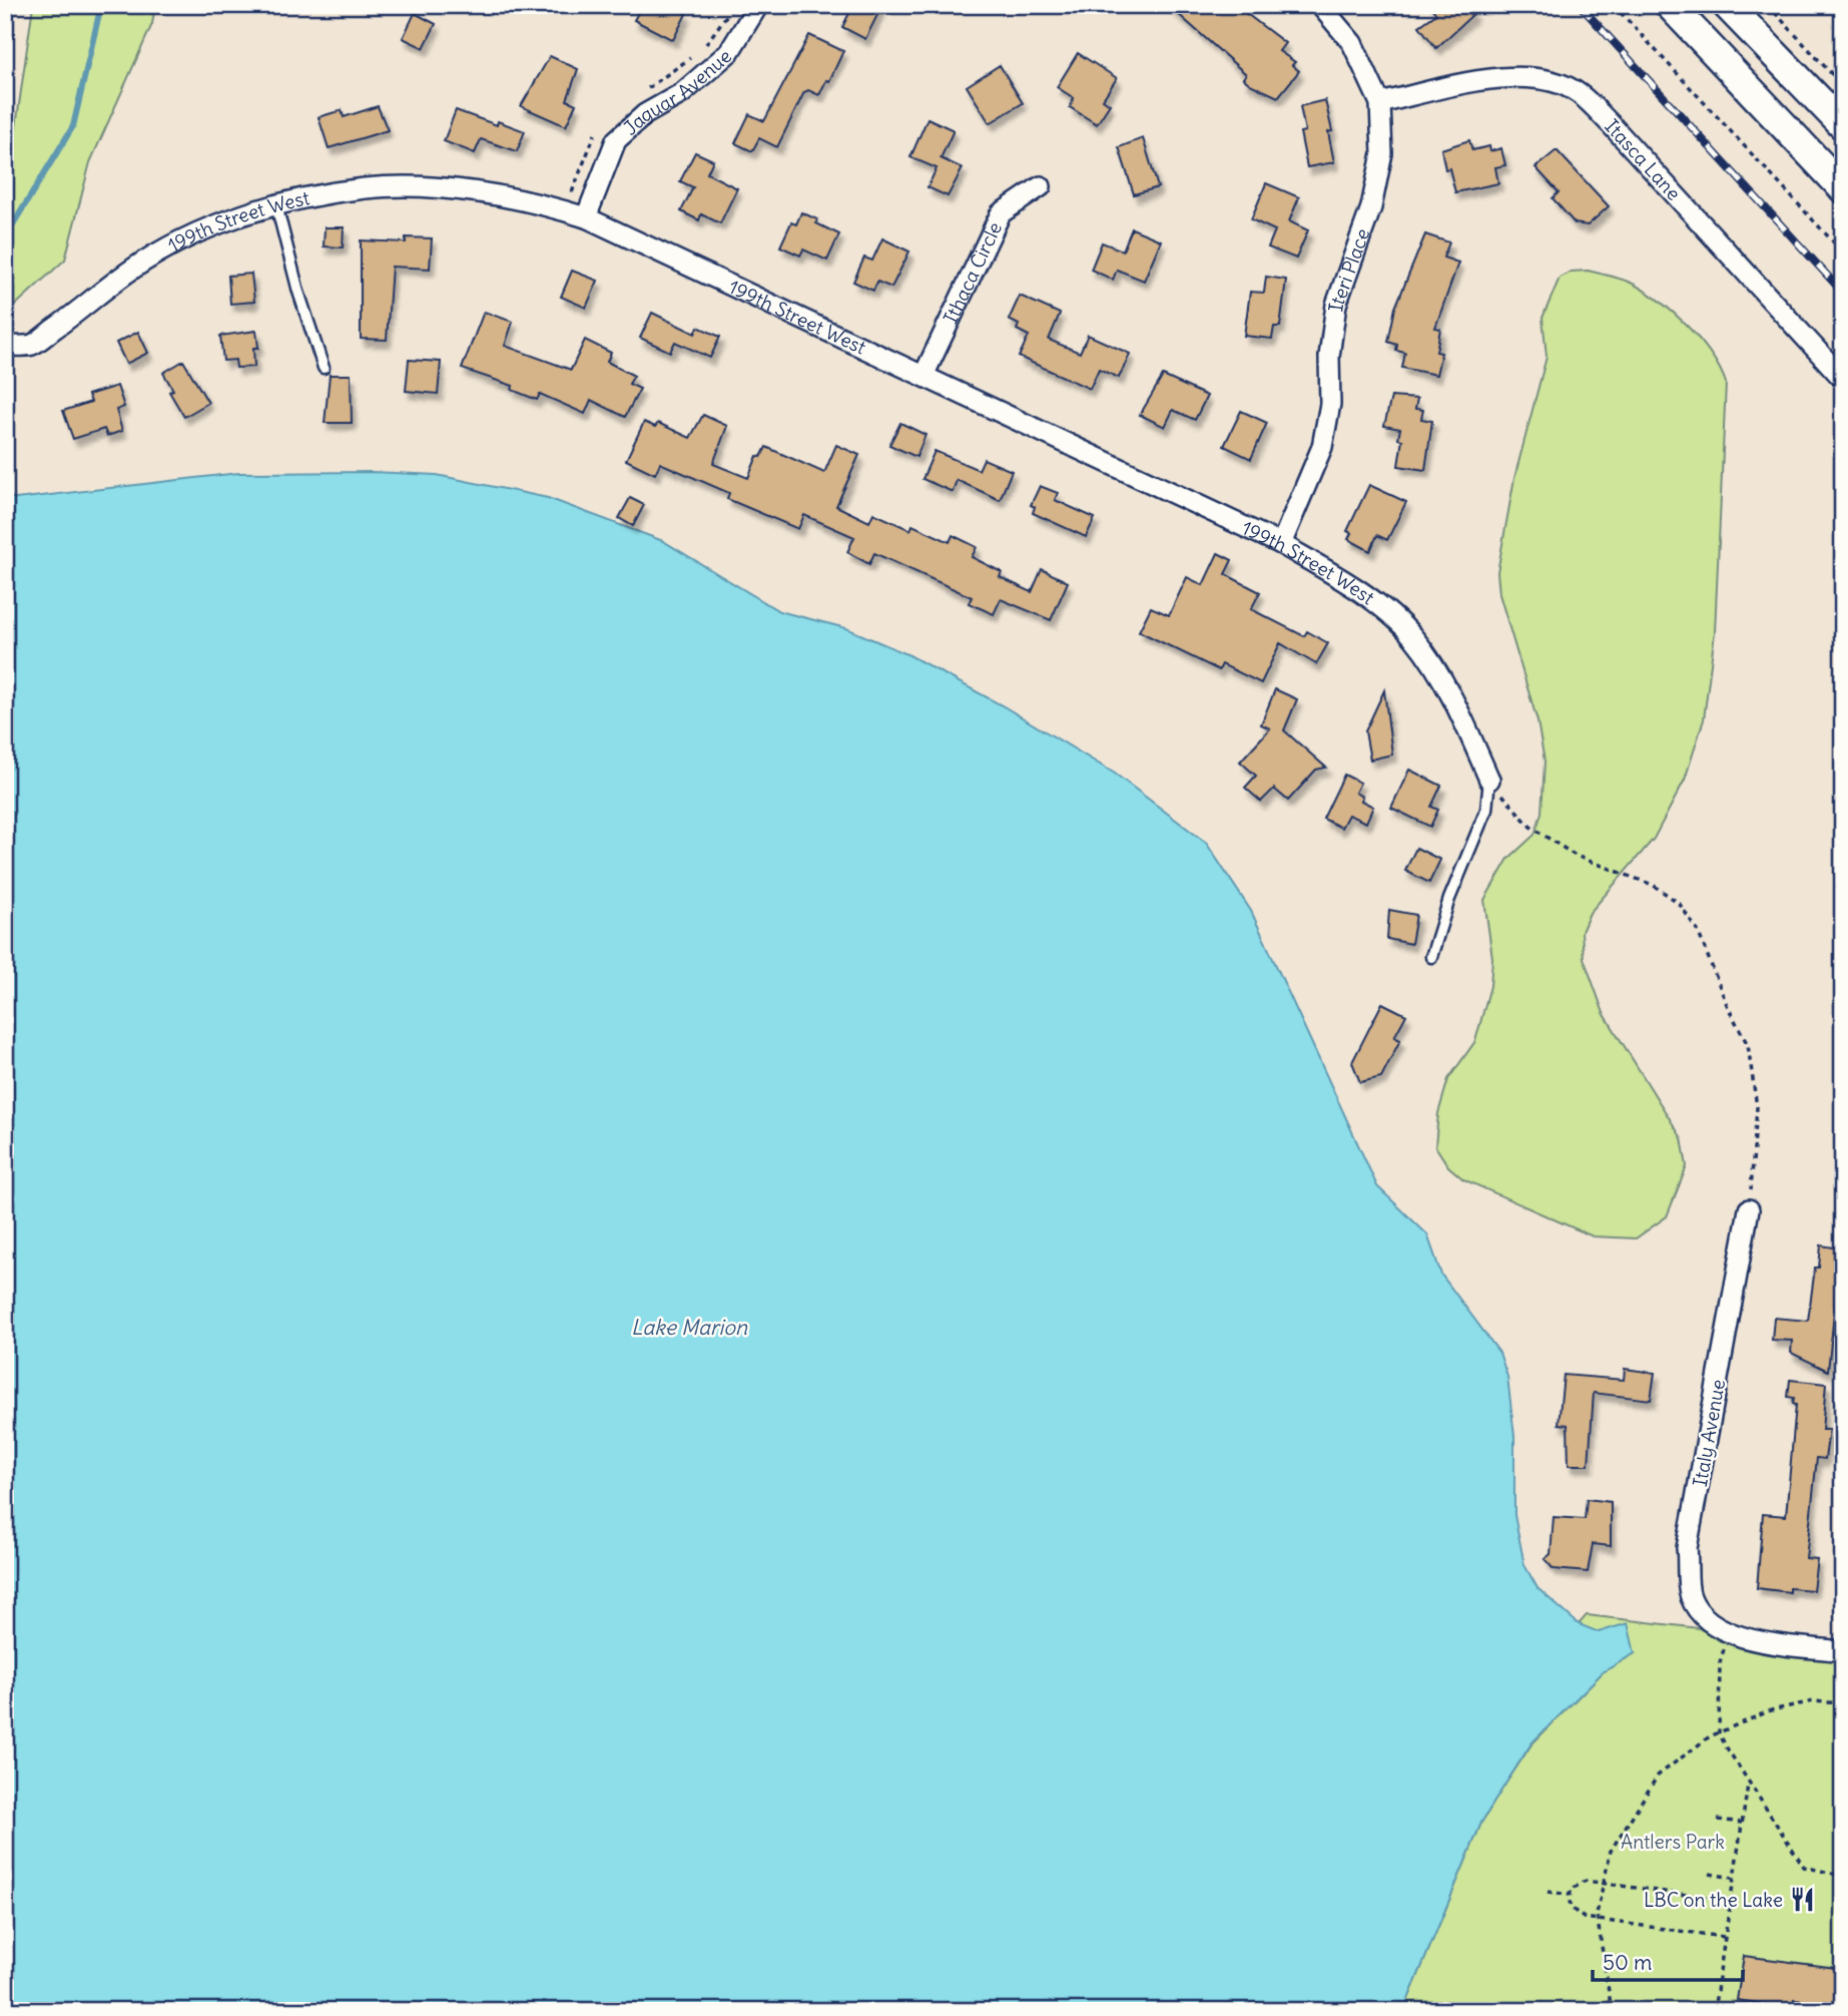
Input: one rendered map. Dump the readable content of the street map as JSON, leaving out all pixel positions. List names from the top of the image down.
{
  "streets": {
    "street": [
      "Jaguar Avenue",
      "Itasca Lane",
      "199th Street West",
      "Iteri Place",
      "Ithaca Circle",
      "Italy Avenue"
    ]
  },
  "crossings": [
    ["Jaguar Avenue", "199th Street West"],
    ["Itasca Lane", "Iteri Place"],
    ["199th Street West", "Iteri Place"],
    ["199th Street West", "Ithaca Circle"]
  ],
  "water": ["Lake Marion"],
  "parks": ["Antlers Park"],
  "places": {
    "restaurant": ["LBC on the Lake"]
  },
  "scale_bar": "50 m"
}
